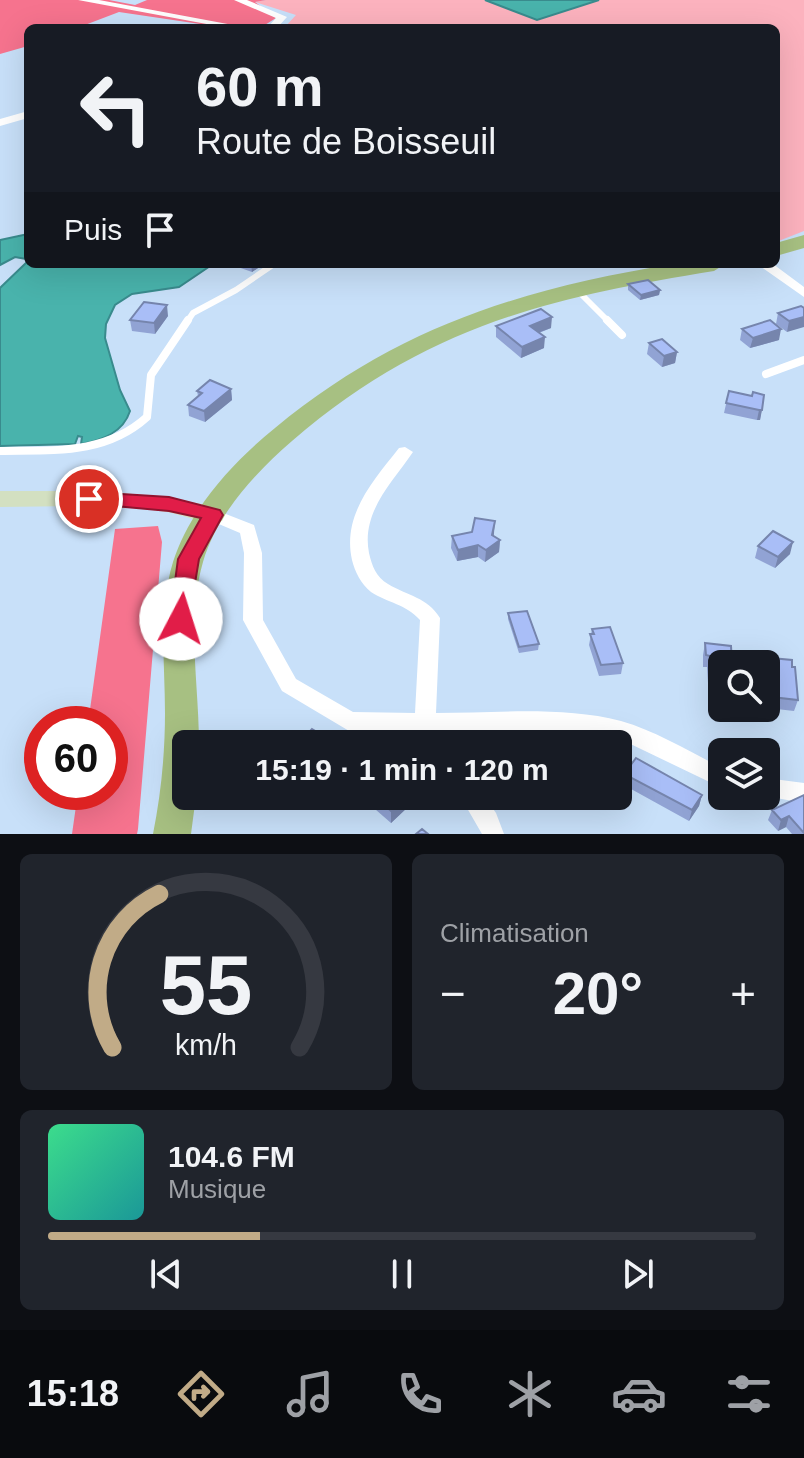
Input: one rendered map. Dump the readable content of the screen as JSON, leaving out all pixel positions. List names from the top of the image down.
{
  "page": {
    "turn": ["60 m", "Route de Boisseuil"],
    "then": "Puis",
    "limit": "60",
    "trip": "15:19 · 1 min · 120 m",
    "tile": "Climatisation",
    "heat": ["−", "20°", "+"],
    "song": ["104.6 FM", "Musique"],
    "tabs": "15:18",
    "gauge": ["55", "km/h"]
  }
}
